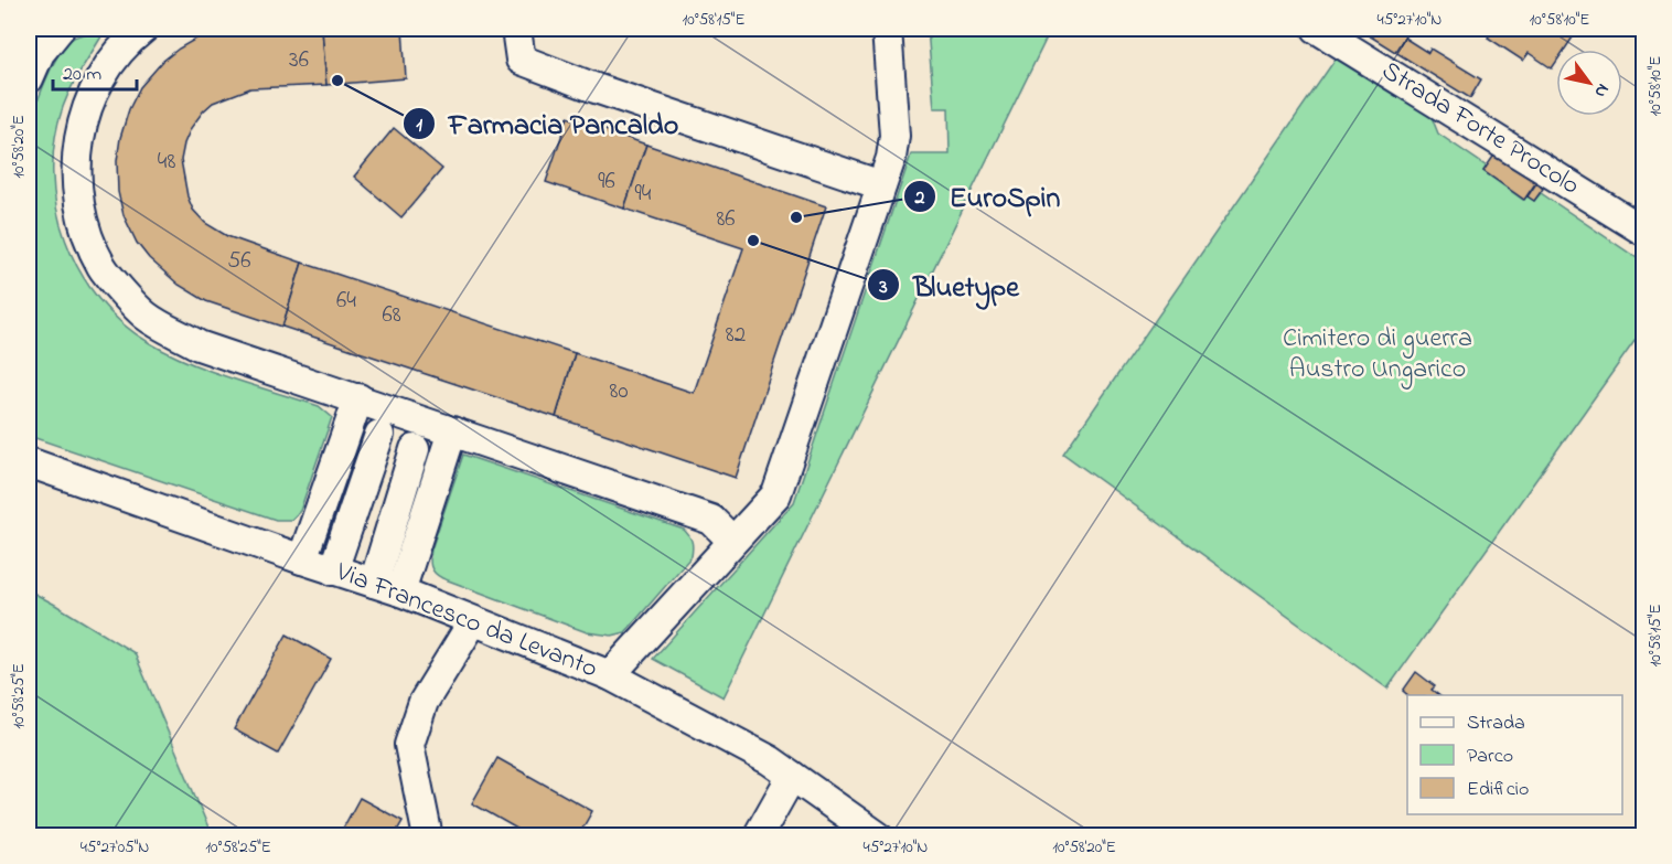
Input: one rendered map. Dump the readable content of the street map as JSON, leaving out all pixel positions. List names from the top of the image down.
{
  "streets": {
    "street": ["Strada Forte Procolo", "Via Francesco da Levanto"]
  },
  "parks": ["Cimitero di guerra Austro Ungarico"],
  "places": ["Farmacia Pancaldo", "EuroSpin", "Bluetype"],
  "house_numbers": [
    "36",
    "48",
    "96",
    "94",
    "86",
    "56",
    "64",
    "68",
    "82",
    "80"
  ],
  "legend": ["Strada", "Parco", "Edificio"],
  "scale_bar": "20 m",
  "north": "bottom right",
  "coordinates": [
    "10°58'15\"E",
    "45°27'10\"N",
    "10°58'10\"E",
    "10°58'20\"E",
    "10°58'25\"E",
    "45°27'05\"N"
  ]
}
